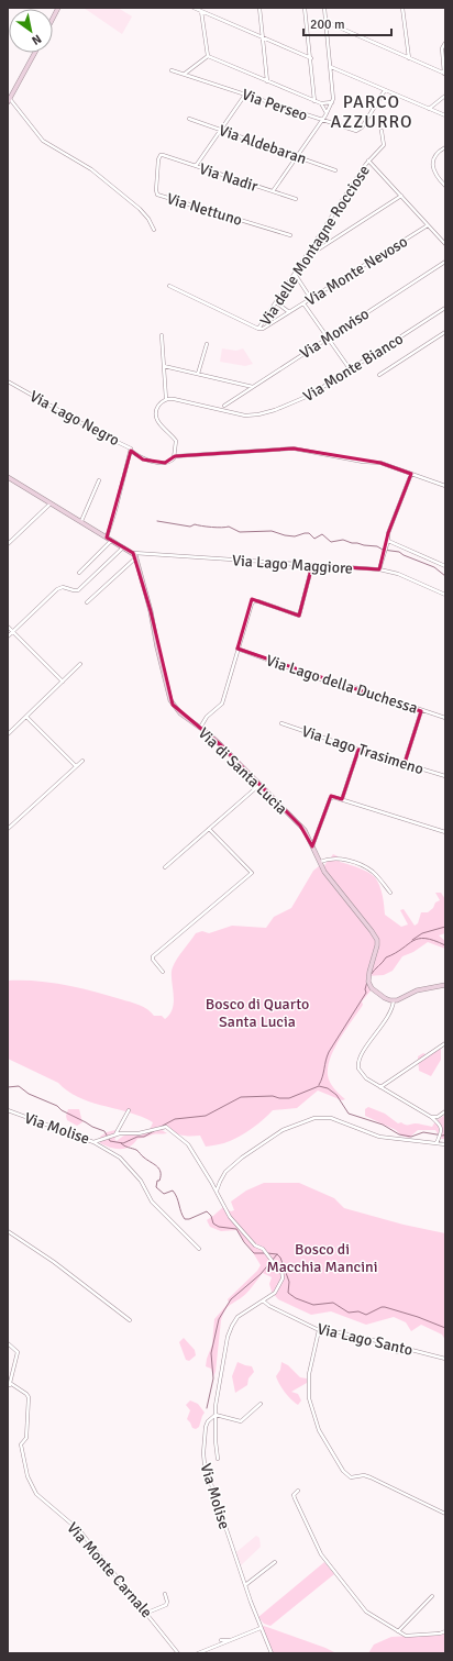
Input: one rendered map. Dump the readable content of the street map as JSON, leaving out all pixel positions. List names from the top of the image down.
{
  "streets": {
    "street": [
      "Via Perseo",
      "Via Aldebaran",
      "Via Nadir",
      "Via Nettuno",
      "Via delle Montagne Rocciose",
      "Via Monte Nevoso",
      "Via Monviso",
      "Via Monte Bianco",
      "Via Lago Negro",
      "Via Lago Maggiore",
      "Via Lago della Duchessa",
      "Via Lago Trasimeno",
      "Via di Santa Lucia",
      "Via Molise",
      "Via Lago Santo",
      "Via Monte Carnale"
    ]
  },
  "crossings": [
    ["Via Nadir", "Via Nettuno"],
    ["Via delle Montagne Rocciose", "Via Monte Nevoso"],
    ["Via Lago Maggiore", "Via di Santa Lucia"],
    ["Via Molise", "Via Lago Santo"]
  ],
  "districts": ["PARCO AZZURRO"],
  "parks": ["Bosco di Quarto Santa Lucia", "Bosco di Macchia Mancini"],
  "scale_bar": "200 m",
  "north": "bottom right"
}
